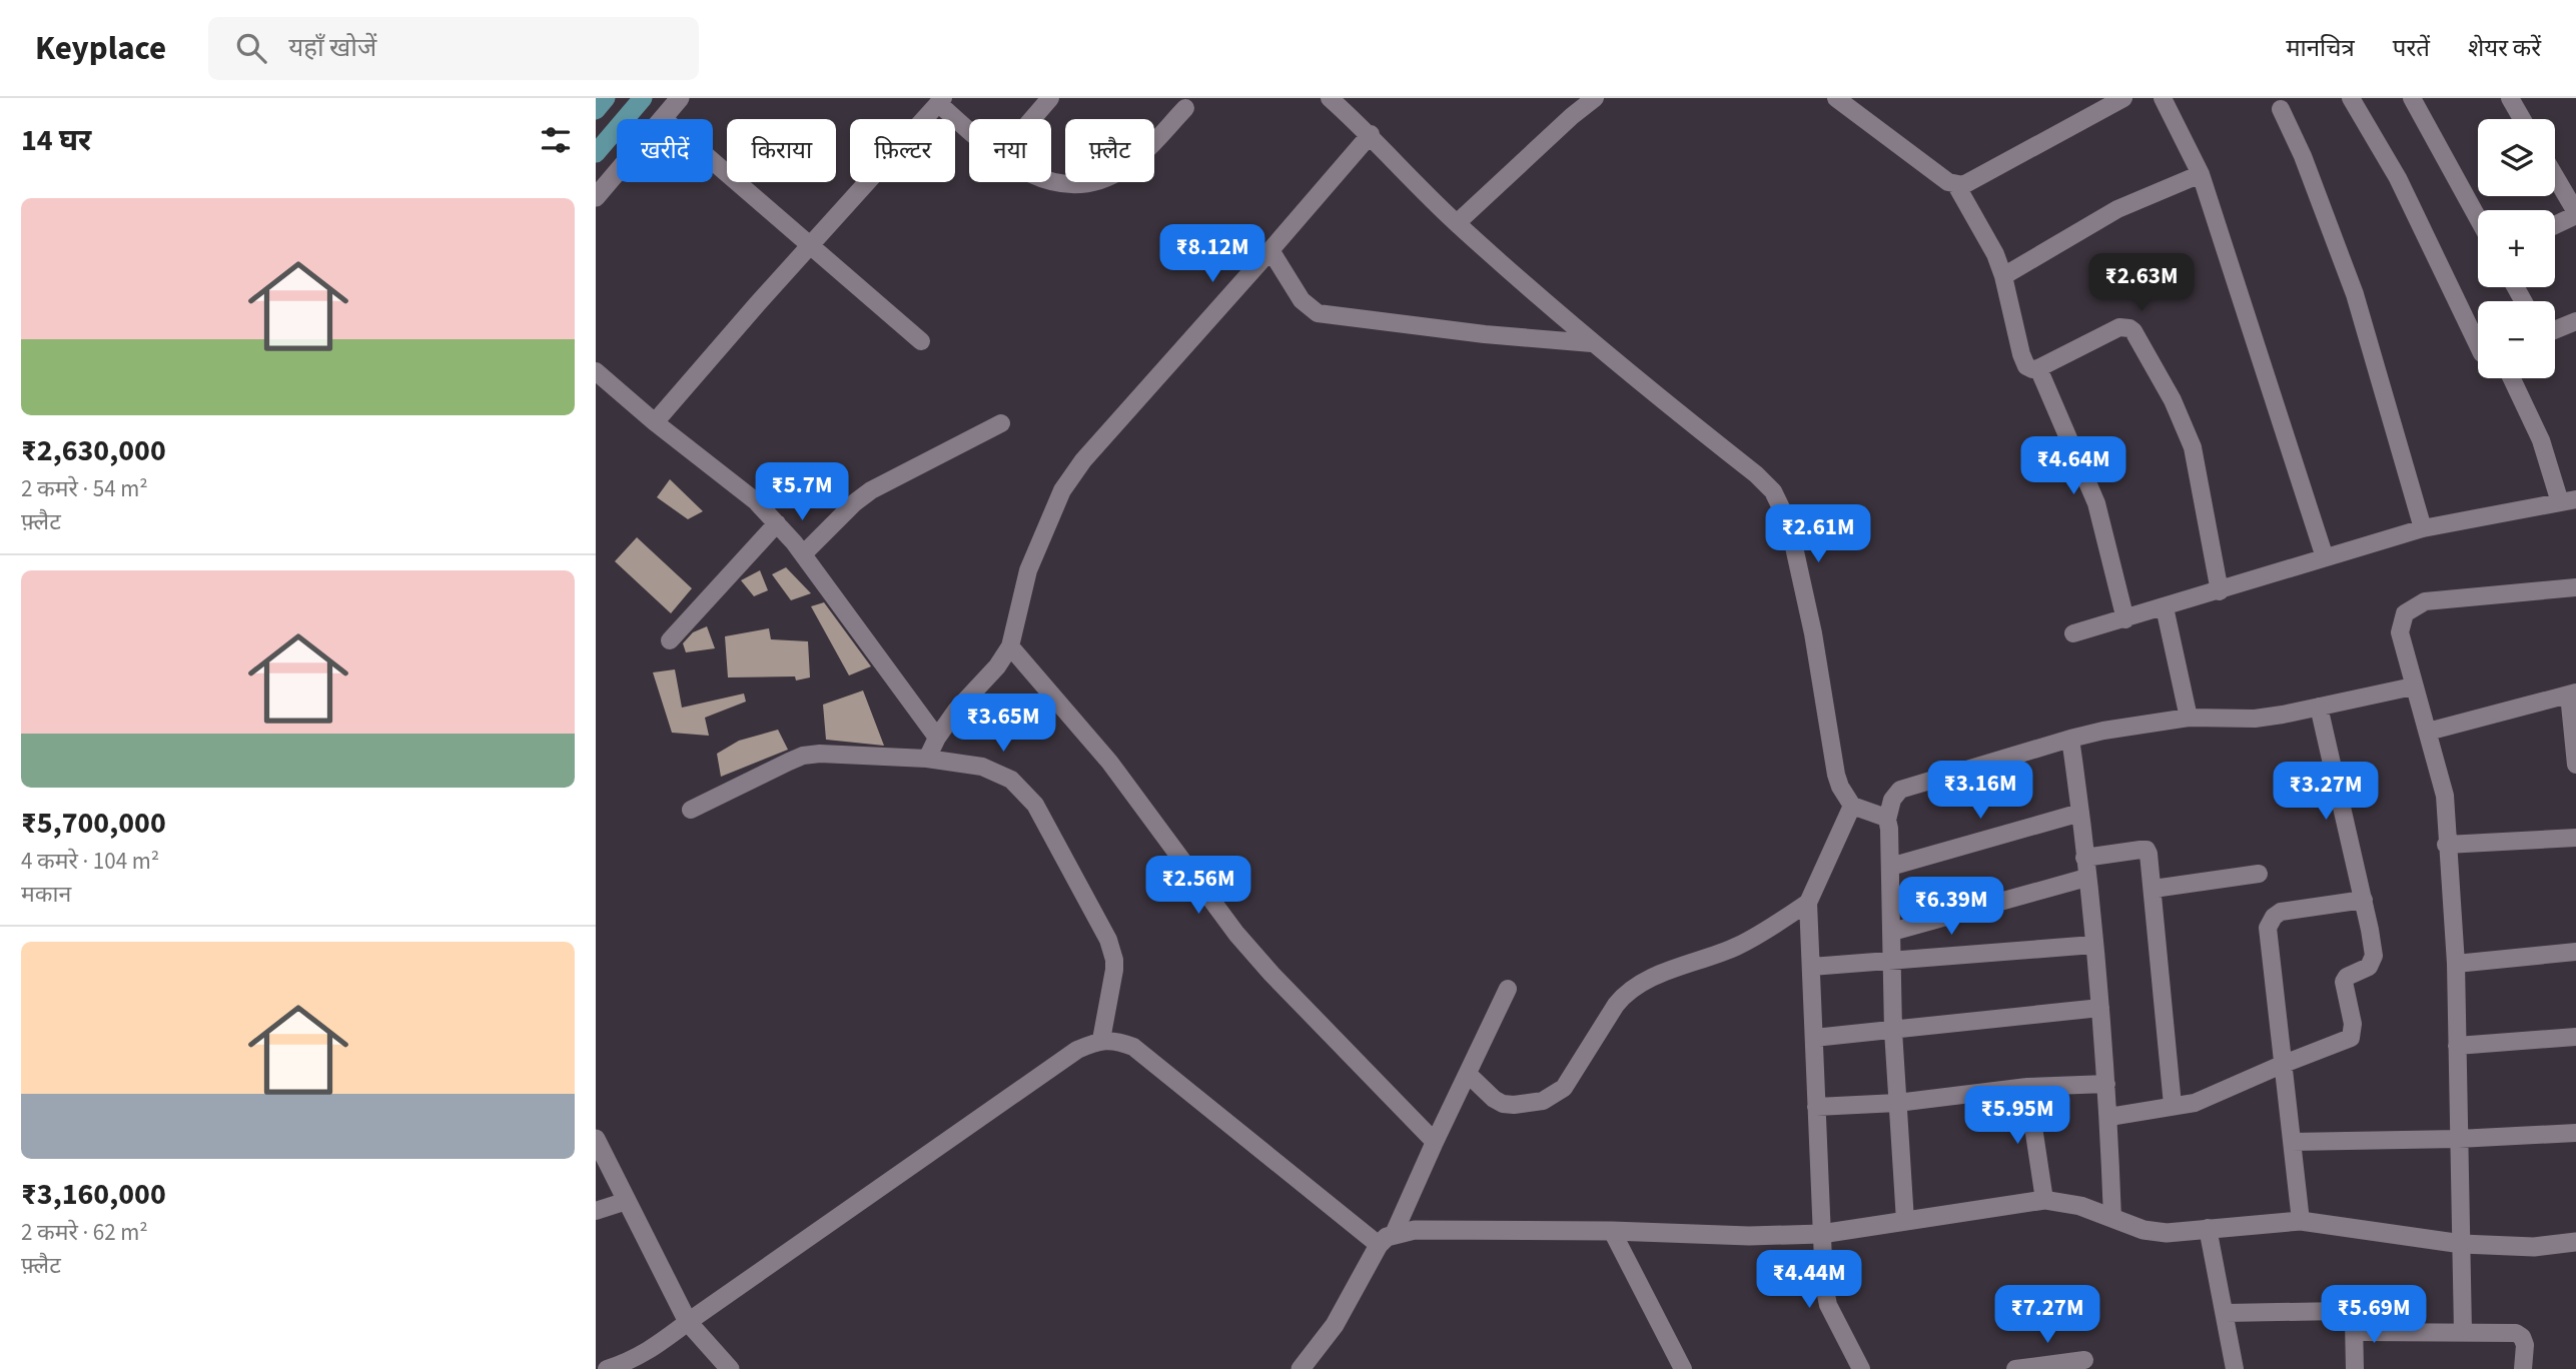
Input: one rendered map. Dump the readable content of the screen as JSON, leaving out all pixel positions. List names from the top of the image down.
{
  "page": {
    "header": "Keyplace",
    "search": "यहाँ खोजें",
    "nav": ["मानचित्र", "परतें", "शेयर करें"],
    "heading": "14 घर",
    "map_buttons": ["+", "−"],
    "chip": [
      "खरीदें",
      "किराया",
      "फ़िल्टर",
      "नया",
      "फ़्लैट"
    ],
    "list": [
      {
        "name": "₹2,630,000",
        "note": "2 कमरे · 54 m² · फ़्लैट"
      },
      {
        "name": "₹5,700,000",
        "note": "4 कमरे · 104 m² · मकान"
      },
      {
        "name": "₹3,160,000",
        "note": "2 कमरे · 62 m² · फ़्लैट"
      }
    ],
    "price": [
      "₹8.12M",
      "₹2.63M",
      "₹4.64M",
      "₹5.7M",
      "₹2.61M",
      "₹3.65M",
      "₹3.16M",
      "₹3.27M",
      "₹2.56M",
      "₹6.39M",
      "₹5.95M",
      "₹4.44M",
      "₹7.27M",
      "₹5.69M"
    ]
  }
}
